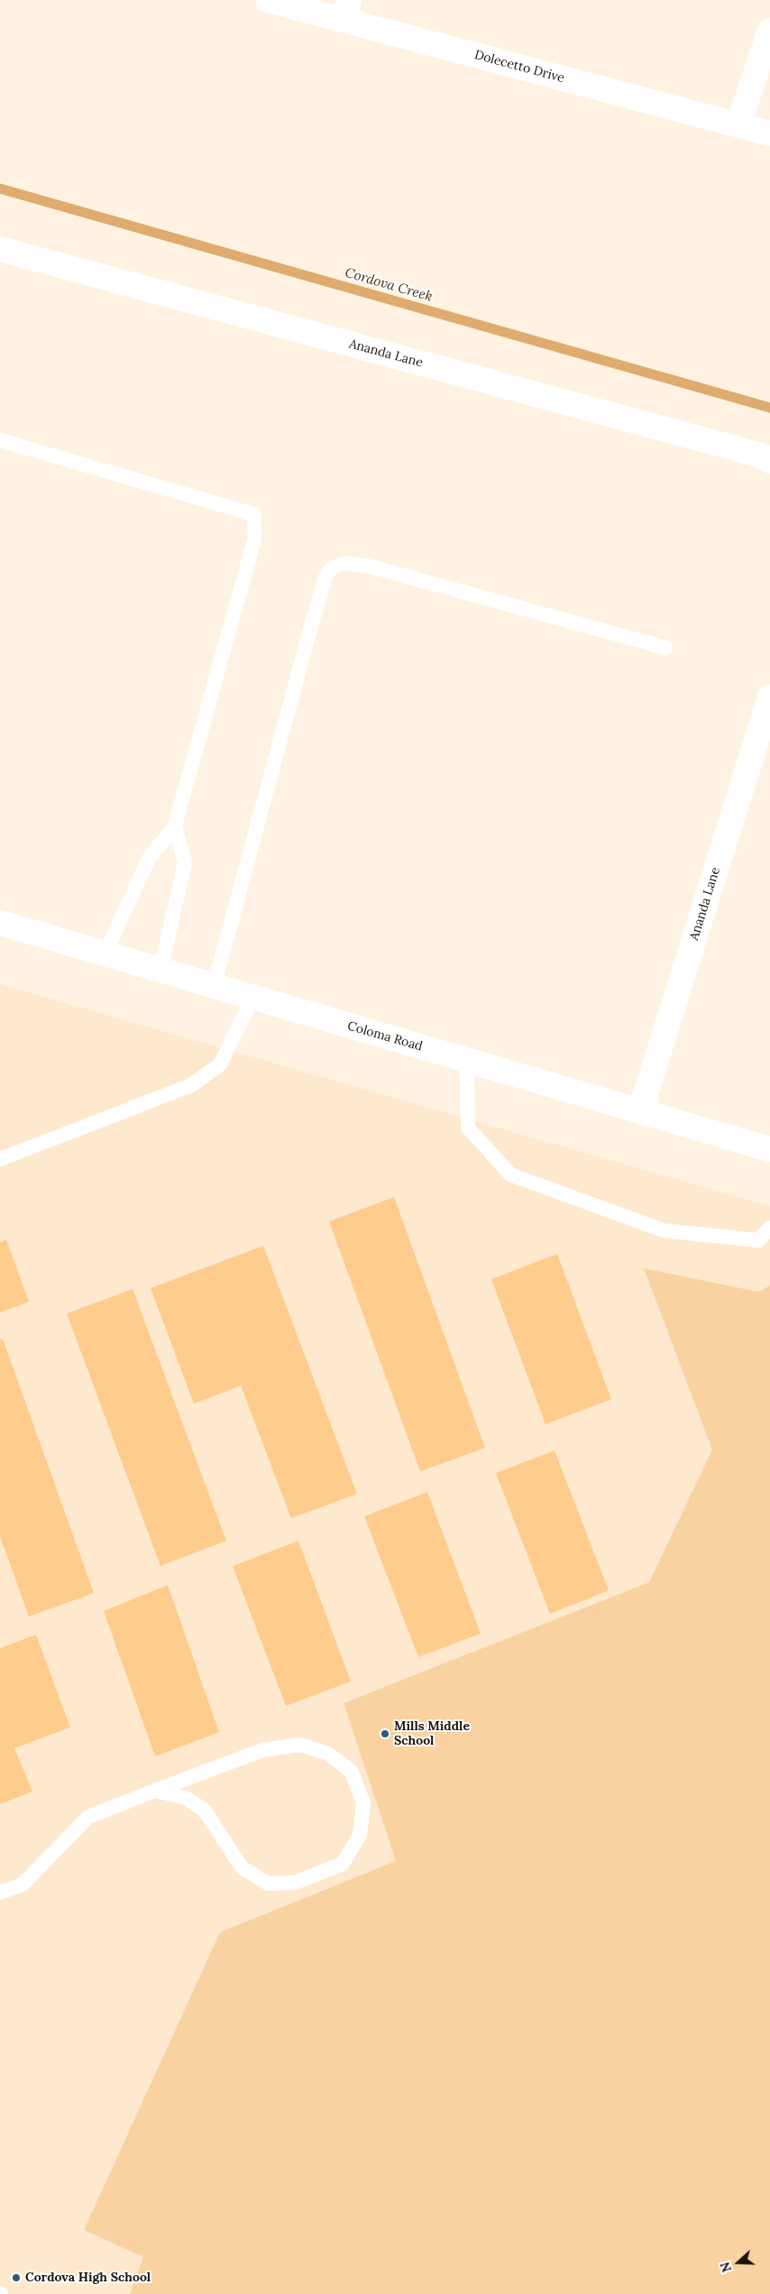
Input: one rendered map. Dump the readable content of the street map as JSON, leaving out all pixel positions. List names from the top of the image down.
{
  "streets": {
    "street": ["Dolecetto Drive", "Ananda Lane", "Coloma Road"]
  },
  "crossings": [
    ["Ananda Lane", "Coloma Road"]
  ],
  "water": ["Cordova Creek"],
  "places": ["Mills Middle School", "Cordova High School"],
  "north": "left"
}
